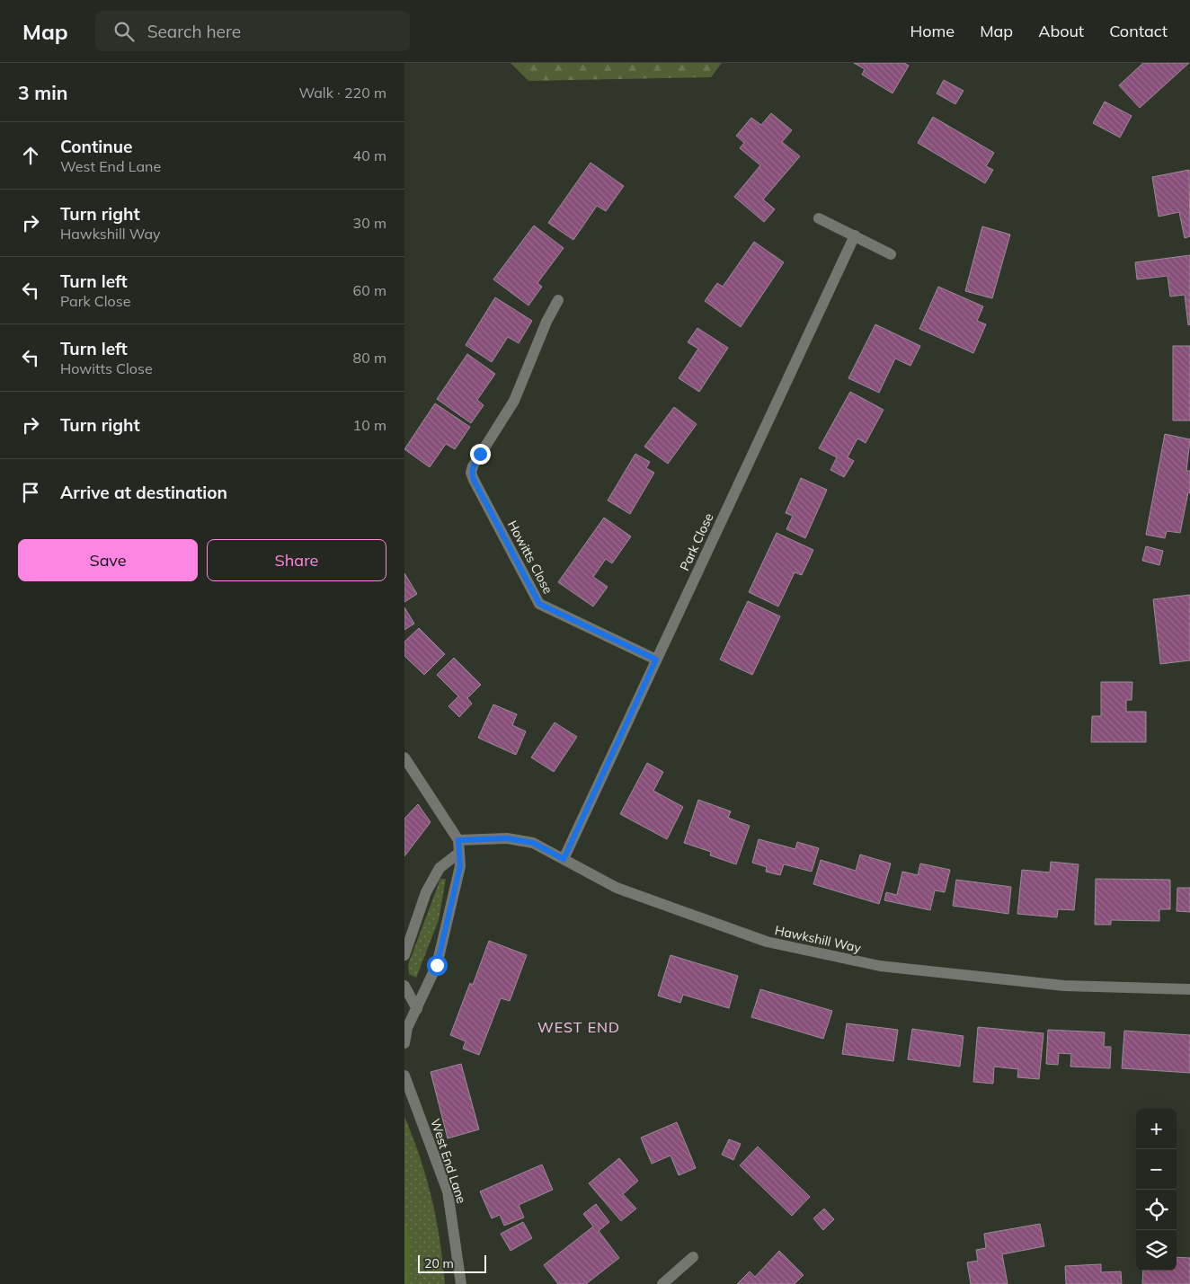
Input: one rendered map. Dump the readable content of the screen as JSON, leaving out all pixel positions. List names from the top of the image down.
{
  "streets": {
    "street": [
      "Park Close",
      "Howitts Close",
      "Hawkshill Way",
      "West End Lane"
    ]
  },
  "crossings": [
    ["Park Close", "Howitts Close"],
    ["Park Close", "Hawkshill Way"]
  ],
  "districts": ["WEST END"],
  "scale_bar": "20 m",
  "page": {
    "header": "Map",
    "search": "Search here",
    "nav": [
      "Home",
      "Map",
      "About",
      "Contact"
    ],
    "heading": ["3 min", "Walk · 220 m"],
    "list": [
      ["Continue", "West End Lane", "40 m"],
      ["Turn right", "Hawkshill Way", "30 m"],
      ["Turn left", "Park Close", "60 m"],
      ["Turn left", "Howitts Close", "80 m"],
      ["Turn right", "10 m"],
      "Arrive at destination"
    ],
    "buttons": ["Save", "Share"],
    "map_buttons": ["+", "−"],
    "scale": "20 m"
  }
}
